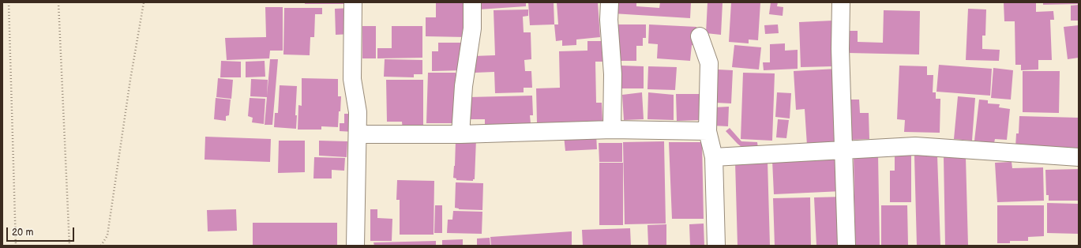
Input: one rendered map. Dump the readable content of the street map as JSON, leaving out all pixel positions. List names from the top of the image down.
{
  "scale_bar": "20 m"
}
